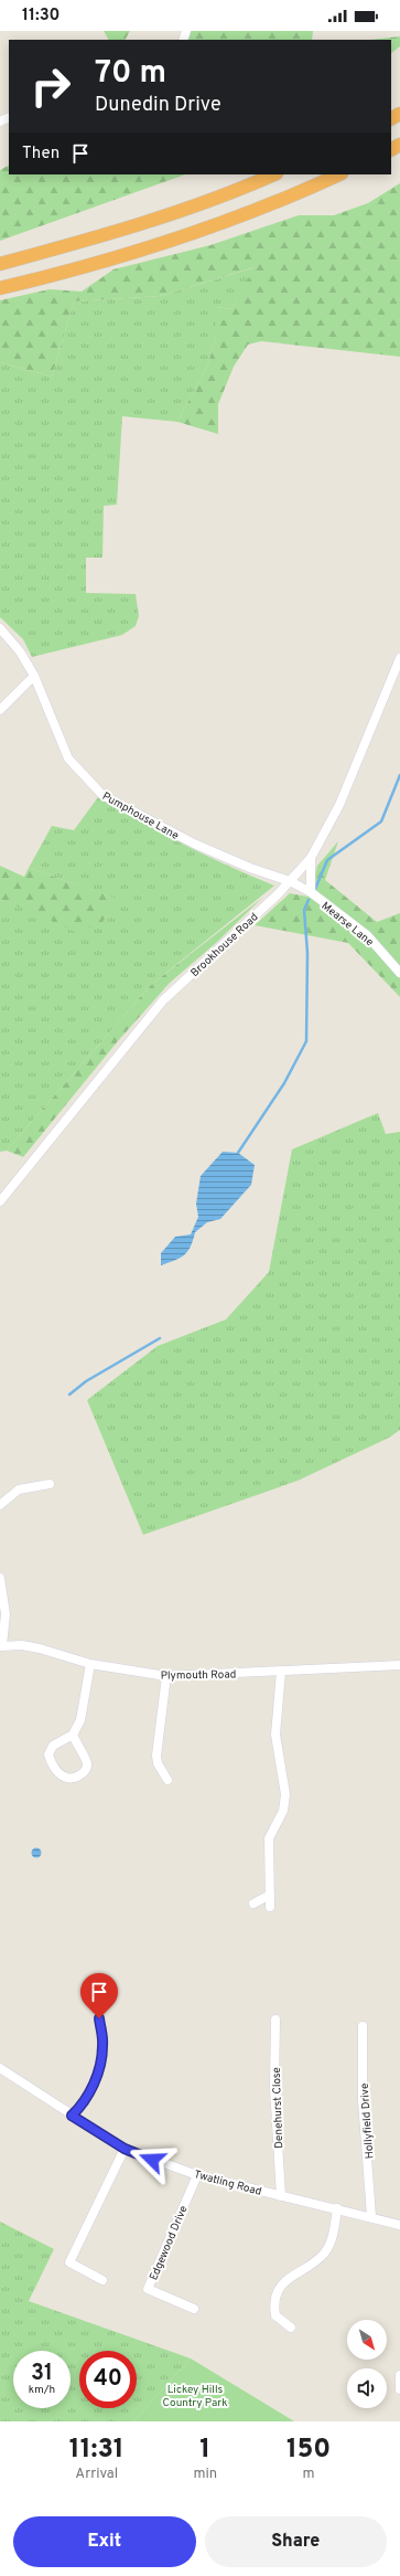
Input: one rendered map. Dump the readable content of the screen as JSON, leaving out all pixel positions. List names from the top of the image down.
{
  "streets": {
    "street": [
      "Pumphouse Lane",
      "Mearse Lane",
      "Brookhouse Road",
      "Plymouth Road",
      "Denehurst Close",
      "Hollyfield Drive",
      "Twatling Road",
      "Edgewood Drive"
    ]
  },
  "crossings": [
    ["Pumphouse Lane", "Mearse Lane"],
    ["Pumphouse Lane", "Brookhouse Road"],
    ["Mearse Lane", "Brookhouse Road"],
    ["Denehurst Close", "Twatling Road"],
    ["Hollyfield Drive", "Twatling Road"],
    ["Twatling Road", "Edgewood Drive"]
  ],
  "parks": ["Lickey Hills Country Park"],
  "north": "bottom right",
  "page": {
    "status": "11:30",
    "turn": ["70 m", "Dunedin Drive"],
    "then": "Then",
    "speed": "31 km/h",
    "limit": "40",
    "eta": [
      "11:31",
      "Arrival",
      "1",
      "min",
      "150",
      "m"
    ],
    "buttons": ["Exit", "Share"]
  }
}
